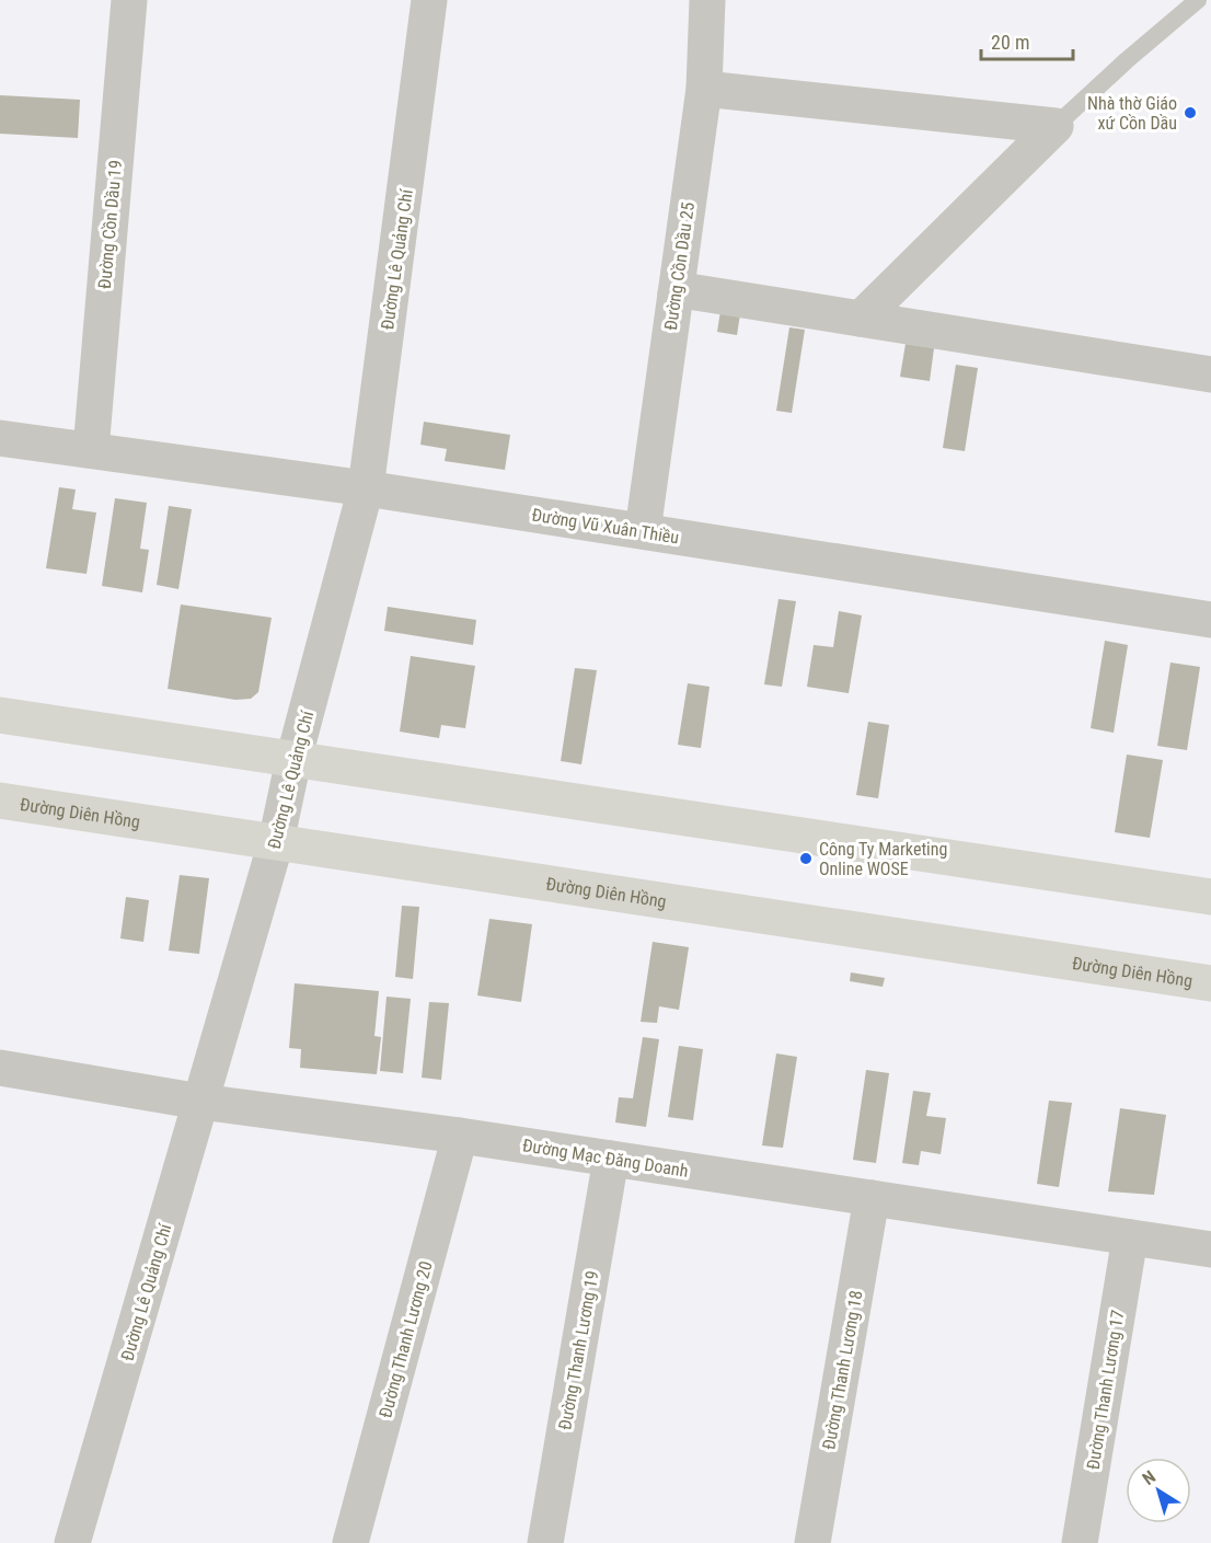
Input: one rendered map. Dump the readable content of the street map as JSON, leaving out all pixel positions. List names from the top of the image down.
{
  "streets": {
    "street": [
      "Đường Cồn Dầu 19",
      "Đường Lê Quảng Chí",
      "Đường Cồn Dầu 25",
      "Đường Vũ Xuân Thiều",
      "Đường Diên Hồng",
      "Đường Mạc Đăng Doanh",
      "Đường Thanh Lương 20",
      "Đường Thanh Lương 19",
      "Đường Thanh Lương 18",
      "Đường Thanh Lương 17"
    ]
  },
  "crossings": [
    ["Đường Cồn Dầu 19", "Đường Vũ Xuân Thiều"],
    ["Đường Lê Quảng Chí", "Đường Vũ Xuân Thiều"],
    ["Đường Lê Quảng Chí", "Đường Diên Hồng"],
    ["Đường Lê Quảng Chí", "Đường Mạc Đăng Doanh"],
    ["Đường Cồn Dầu 25", "Đường Vũ Xuân Thiều"],
    ["Đường Mạc Đăng Doanh", "Đường Thanh Lương 20"],
    ["Đường Mạc Đăng Doanh", "Đường Thanh Lương 19"],
    ["Đường Mạc Đăng Doanh", "Đường Thanh Lương 18"],
    ["Đường Mạc Đăng Doanh", "Đường Thanh Lương 17"]
  ],
  "places": ["Nhà thờ Giáo xứ Cồn Dầu", "Công Ty Marketing Online WOSE"],
  "scale_bar": "20 m",
  "north": "top left"
}
